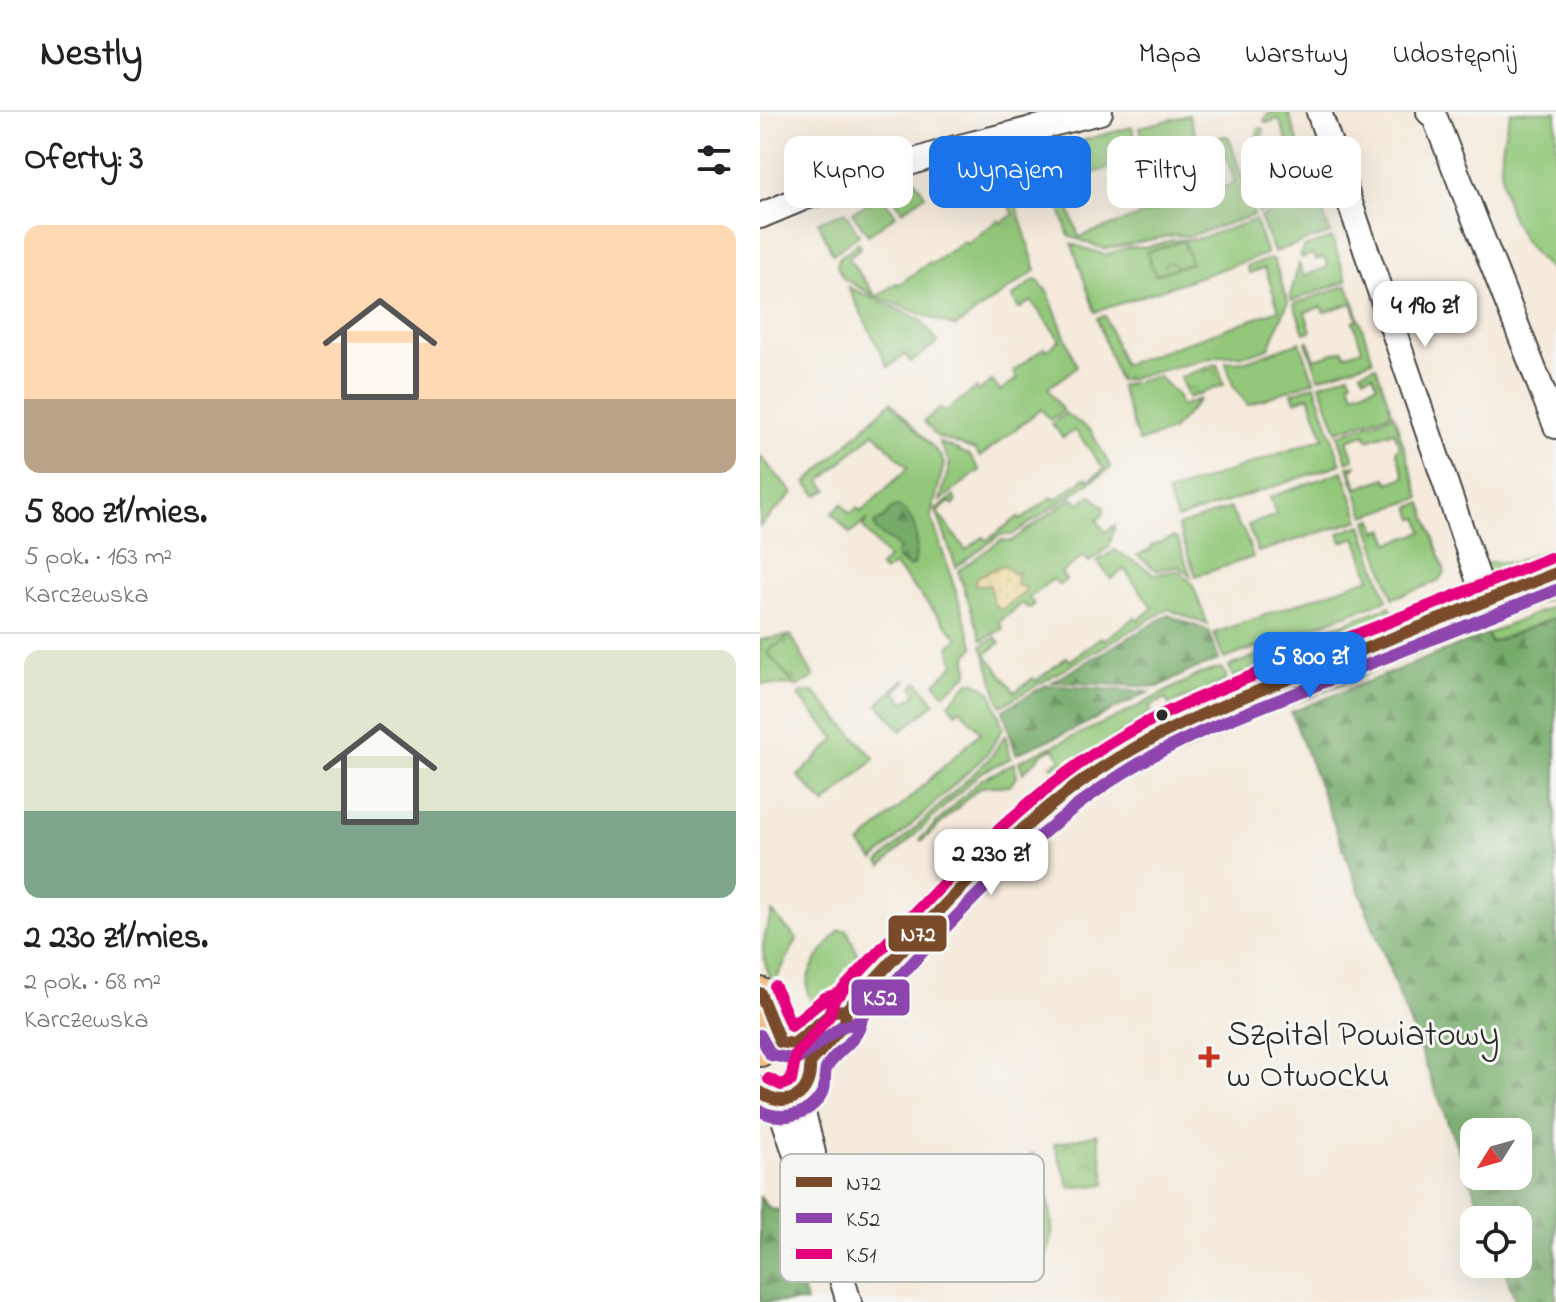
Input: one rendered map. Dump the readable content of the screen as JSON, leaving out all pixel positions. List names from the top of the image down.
{
  "places": {
    "health": ["Szpital Powiatowy w Otwocku"]
  },
  "lines": ["transit line K51", "transit line N72", "transit line K52"],
  "legend": ["N72", "K52", "K51"],
  "north": "bottom left",
  "page": {
    "header": "Nestly",
    "nav": ["Mapa", "Warstwy", "Udostępnij"],
    "heading": "Oferty: 3",
    "chip": [
      "Kupno",
      "Wynajem",
      "Filtry",
      "Nowe"
    ],
    "list": [
      {
        "name": "5 800 zł/mies.",
        "note": "5 pok. · 163 m² · Karczewska"
      },
      {
        "name": "2 230 zł/mies.",
        "note": "2 pok. · 68 m² · Karczewska"
      }
    ],
    "price": ["4 190 zł", "5 800 zł", "2 230 zł"]
  }
}
